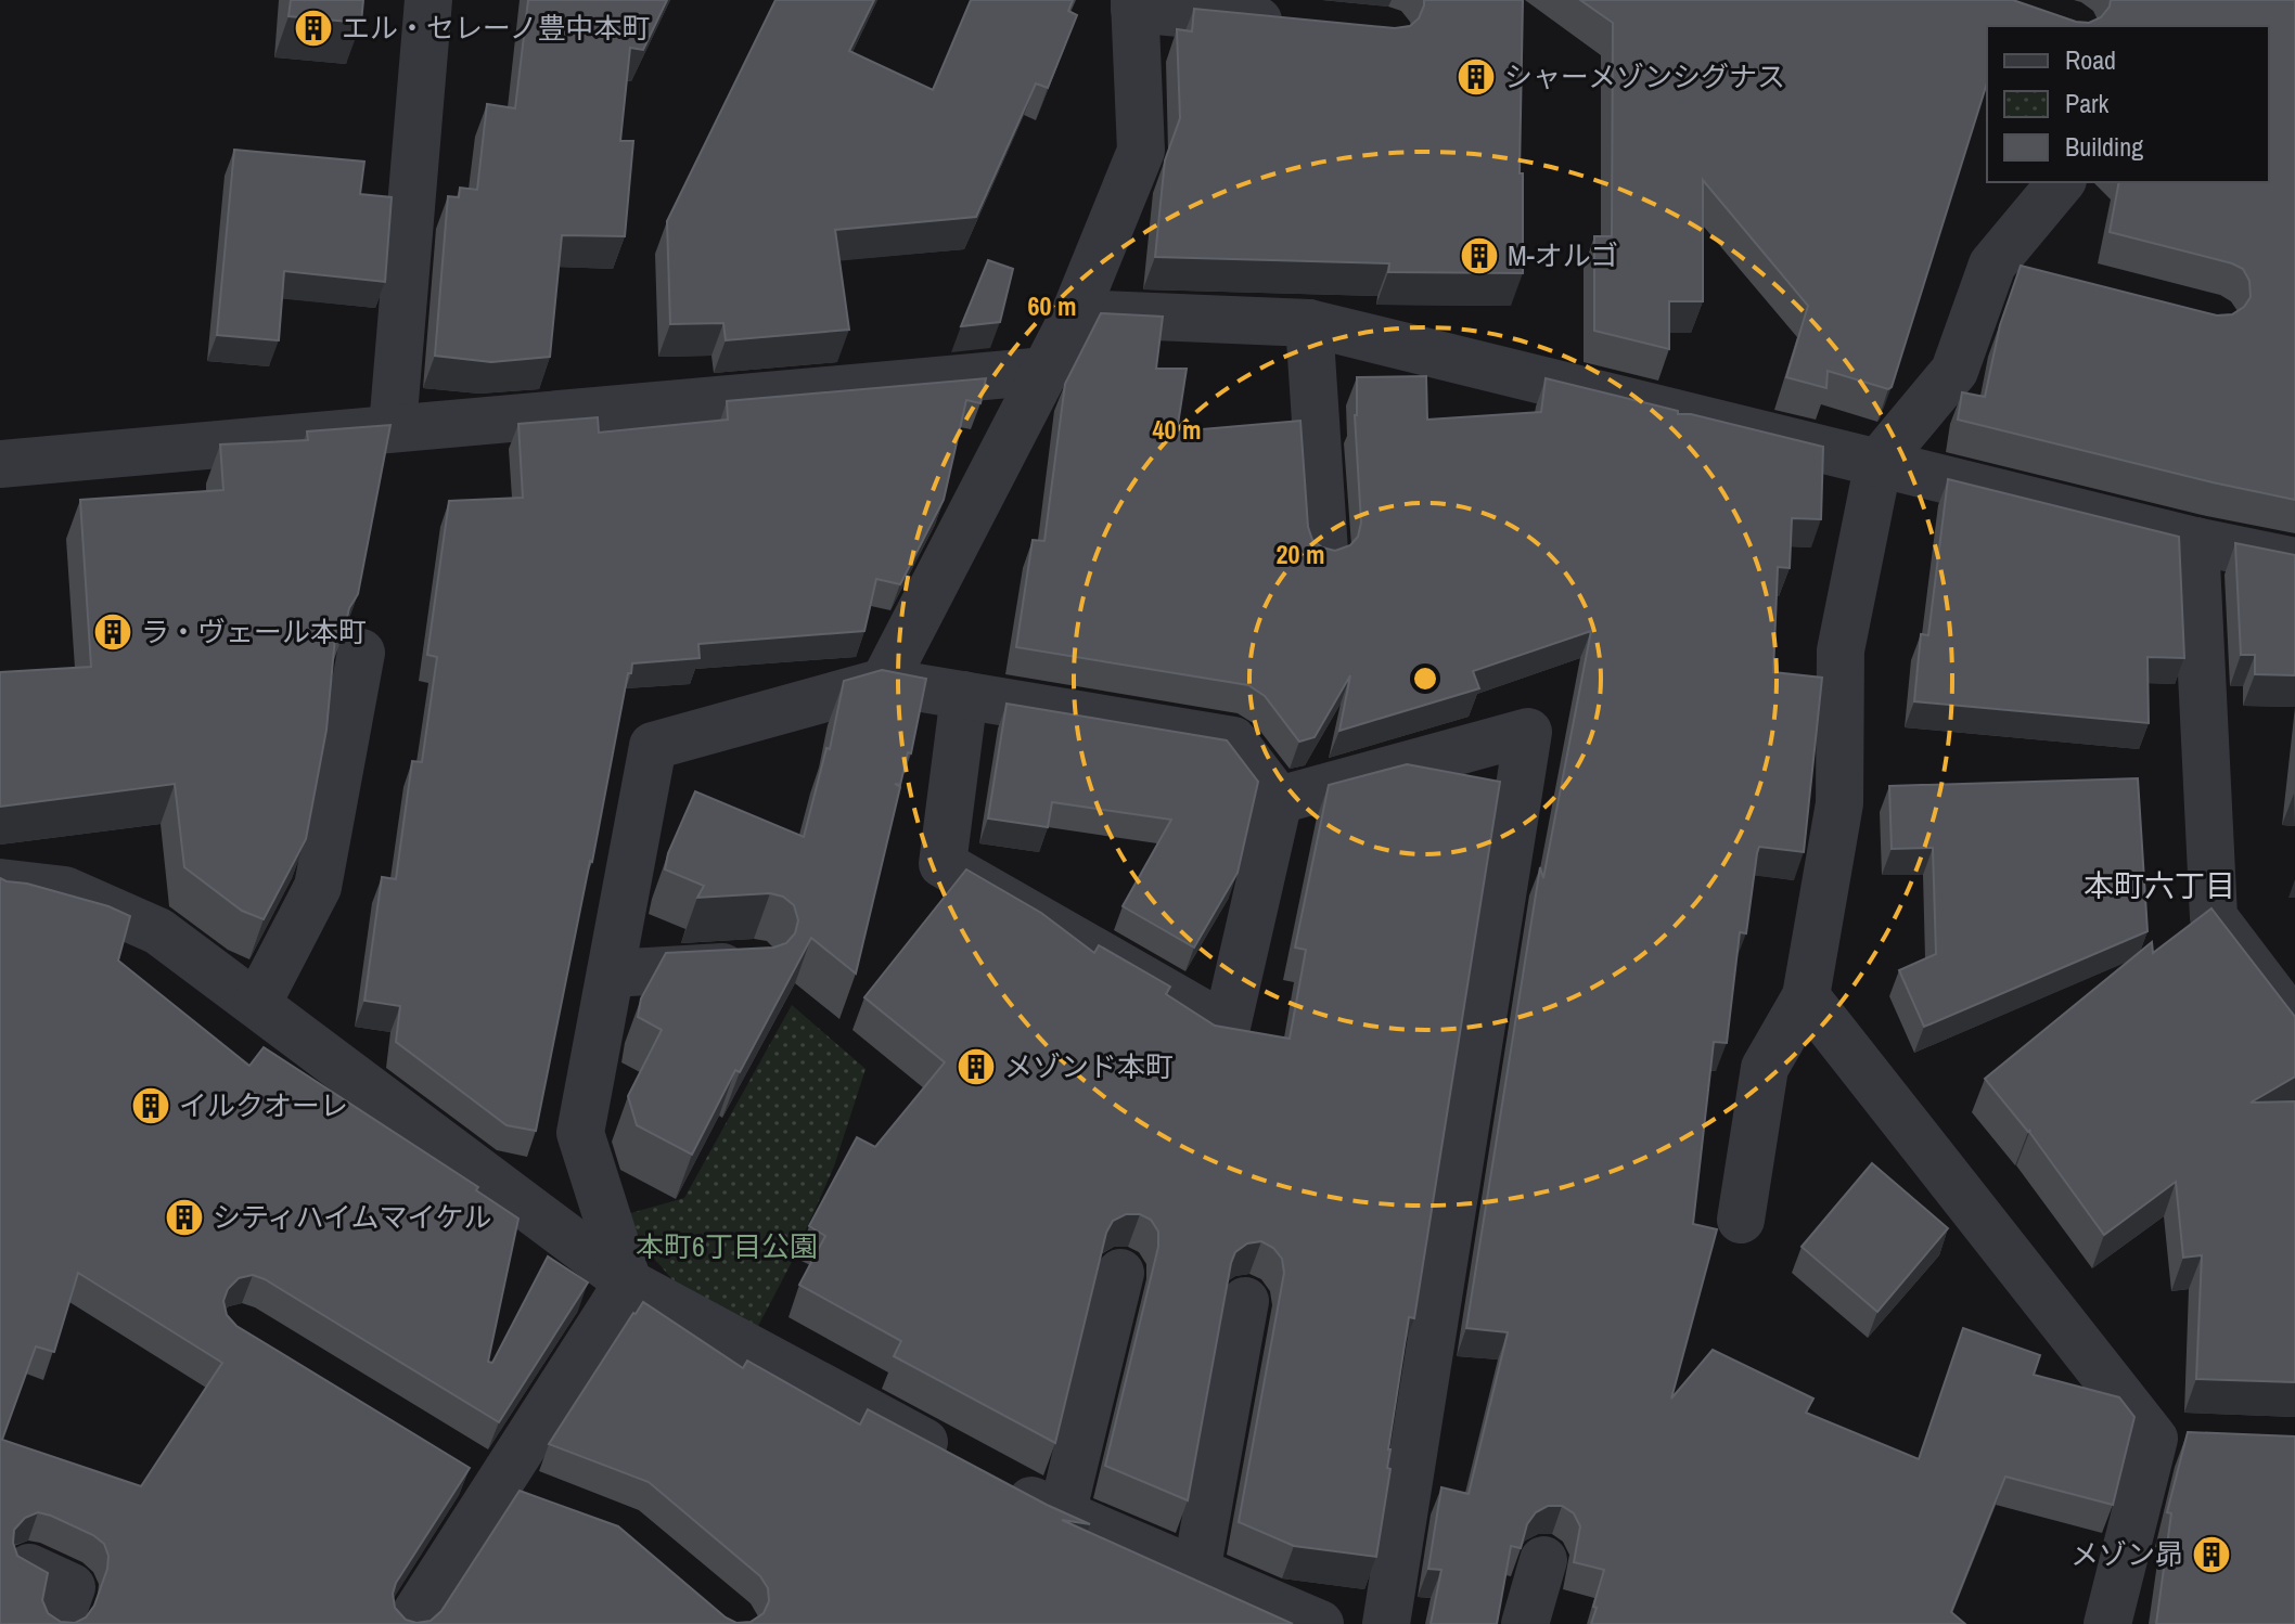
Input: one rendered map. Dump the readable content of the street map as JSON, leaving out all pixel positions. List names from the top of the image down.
{
  "districts": ["本町六丁目"],
  "parks": ["本町6丁目公園"],
  "places": {
    "building": [
      "エル・セレーノ豊中本町",
      "シャーメゾンシグナス",
      "M-オルゴ",
      "ラ・ヴェール本町",
      "メゾンド本町",
      "イルクオーレ",
      "シティハイムマイケル",
      "メゾン昴"
    ]
  },
  "legend": ["Road", "Park", "Building"],
  "rings": ["60 m", "40 m", "20 m"]
}
